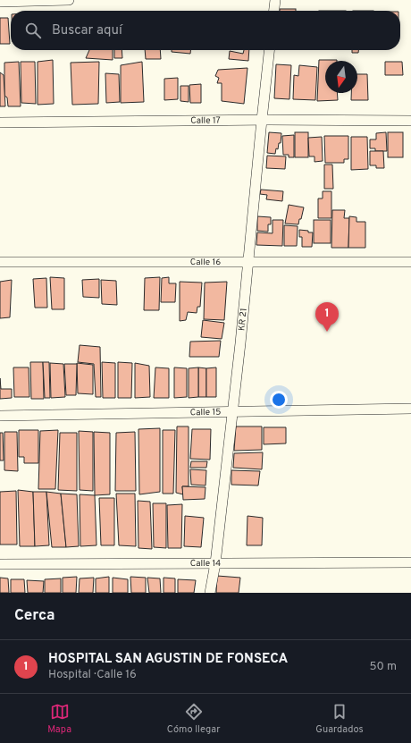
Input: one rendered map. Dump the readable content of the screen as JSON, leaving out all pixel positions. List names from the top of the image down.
{
  "streets": {
    "street": [
      "Calle 17",
      "Calle 16",
      "KR 21",
      "Calle 15",
      "Calle 14"
    ]
  },
  "crossings": [
    ["Calle 17", "KR 21"],
    ["Calle 16", "KR 21"],
    ["KR 21", "Calle 15"],
    ["KR 21", "Calle 14"]
  ],
  "north": "bottom",
  "page": {
    "search": "Buscar aquí",
    "pins": "1",
    "heading": "Cerca",
    "list": [
      {
        "mark": "1",
        "name": "HOSPITAL SAN AGUSTIN DE FONSECA",
        "note": "Hospital · Calle 16",
        "value": "50 m"
      }
    ],
    "nav": ["Mapa", "Cómo llegar", "Guardados"]
  }
}
